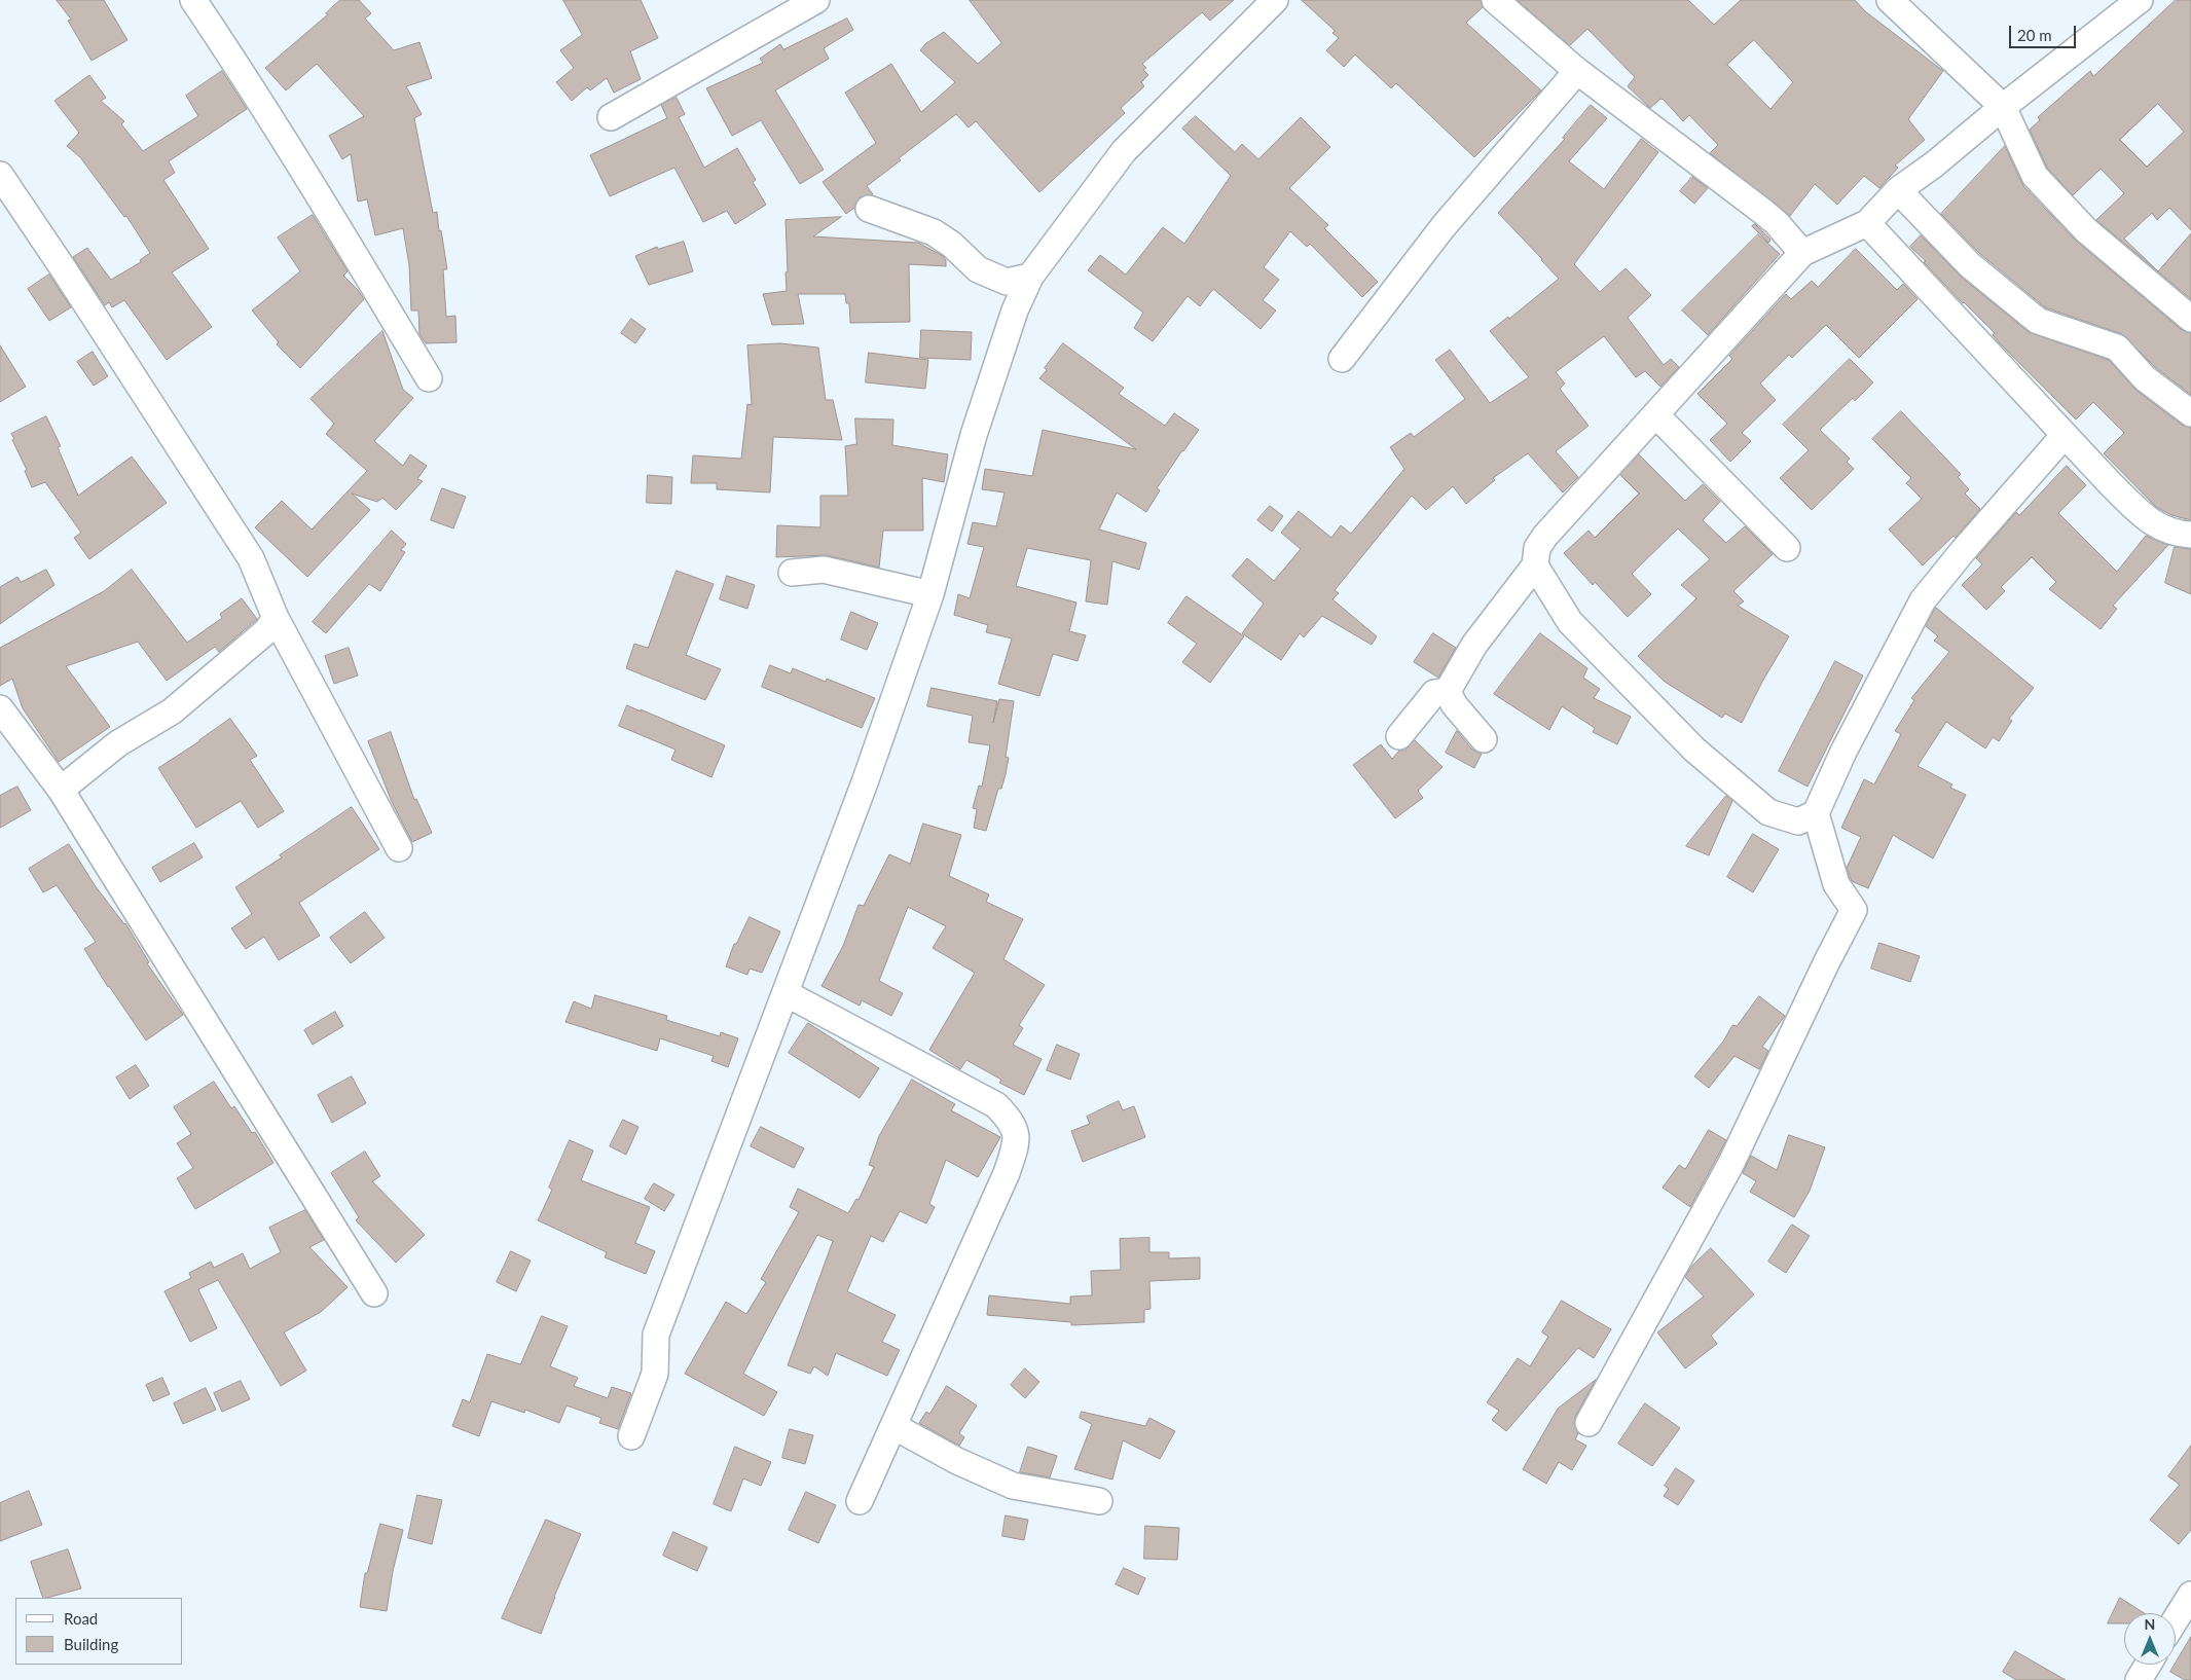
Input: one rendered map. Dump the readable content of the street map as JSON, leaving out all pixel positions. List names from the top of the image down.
{
  "legend": ["Road", "Building"],
  "scale_bar": "20 m",
  "north": "top"
}
